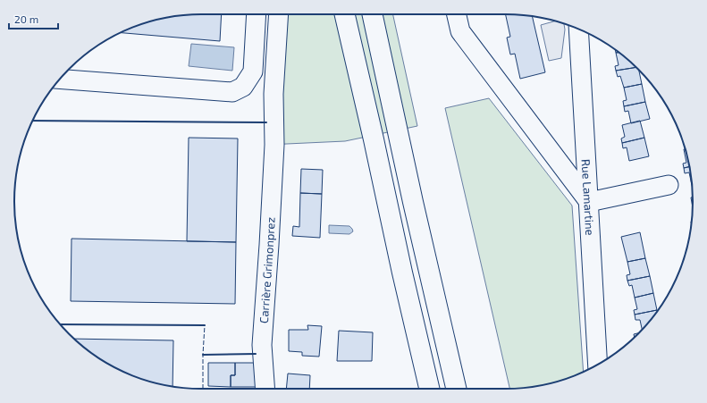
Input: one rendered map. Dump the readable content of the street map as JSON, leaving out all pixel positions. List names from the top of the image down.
{
  "streets": {
    "street": ["Rue Lamartine", "Carrière Grimonprez"]
  },
  "scale_bar": "20 m"
}
